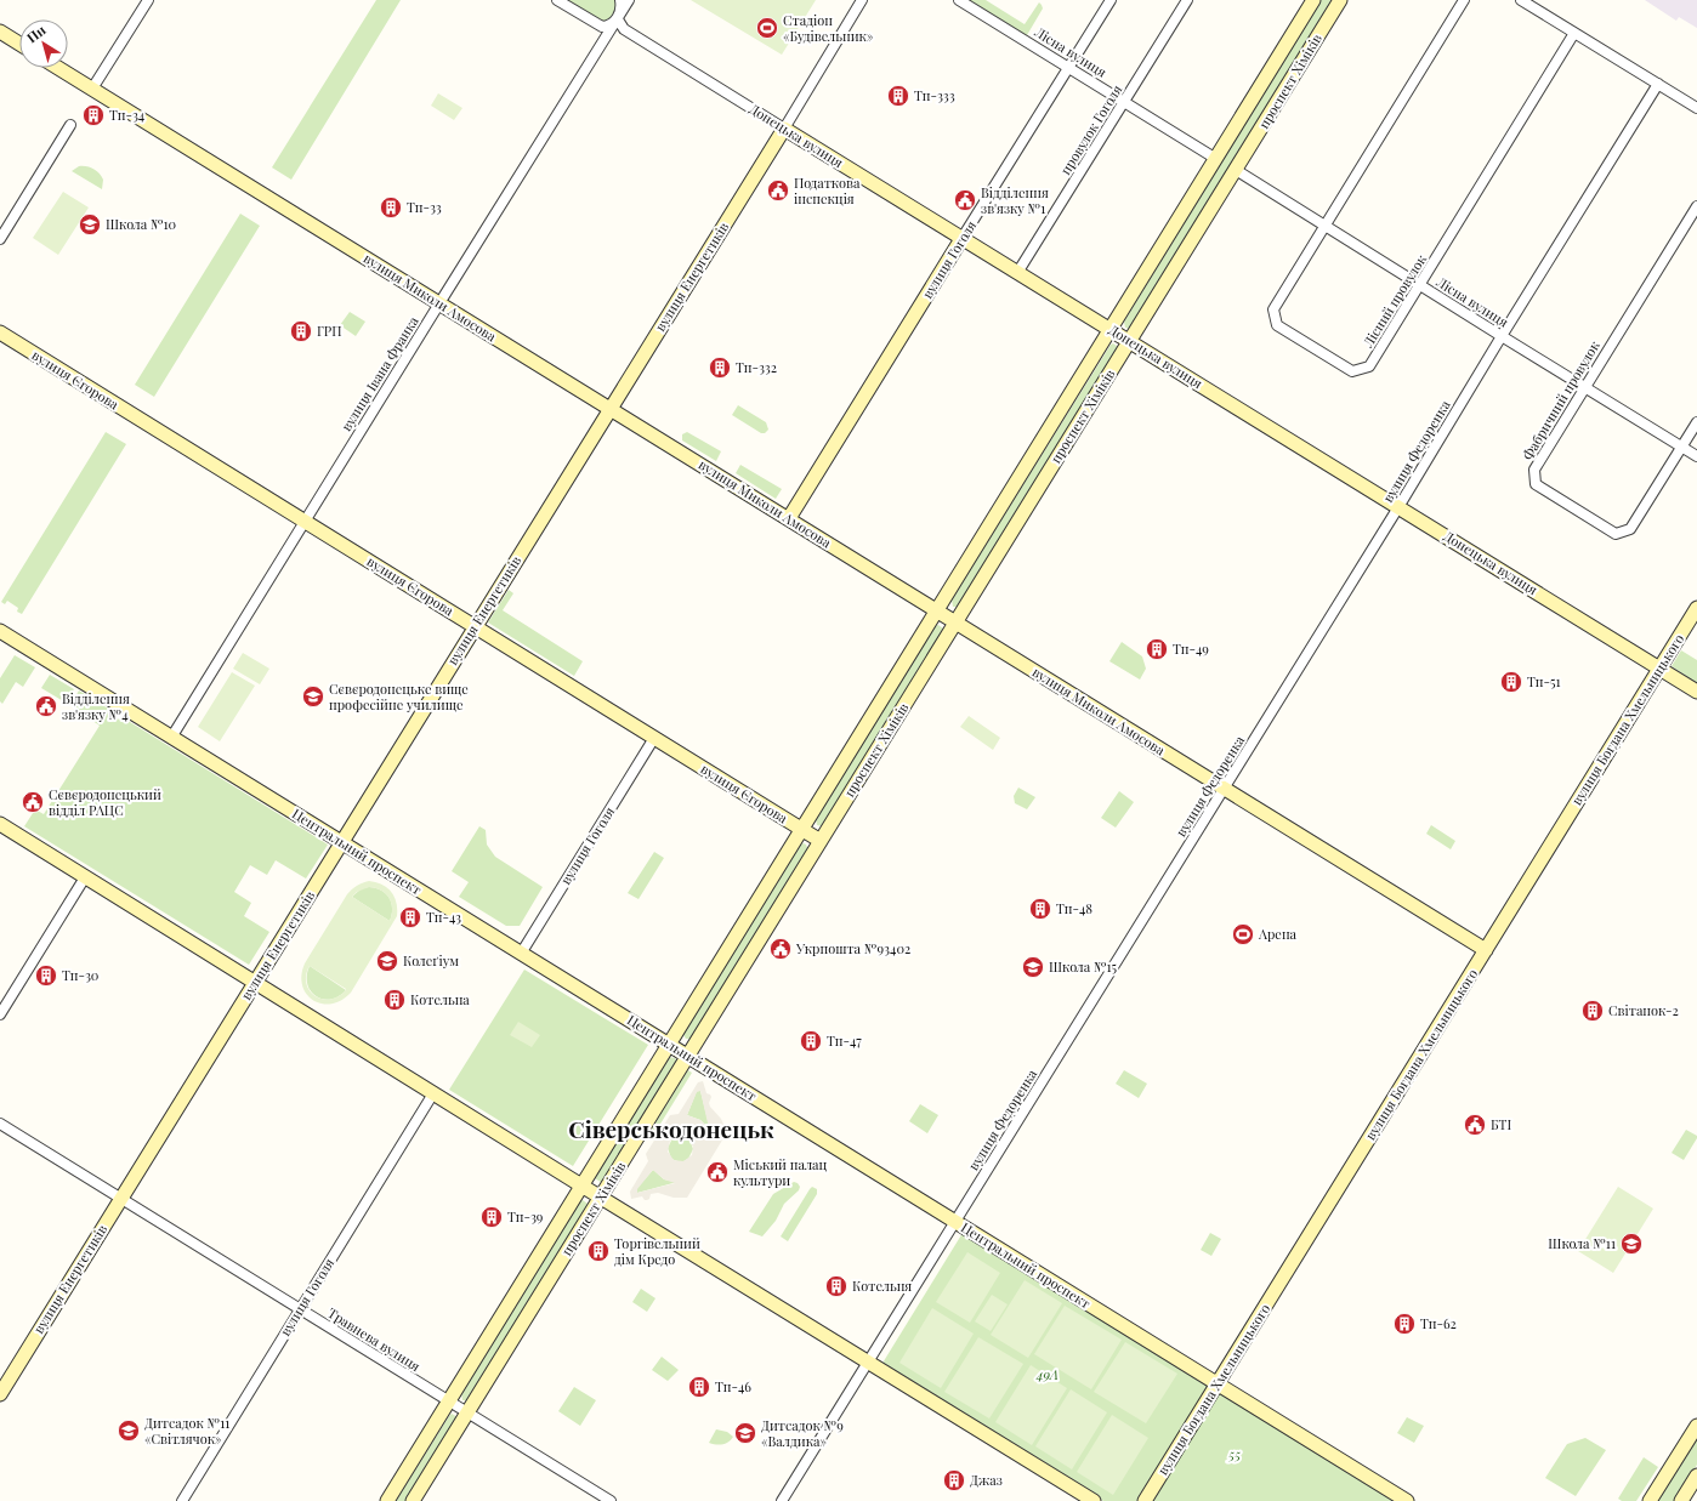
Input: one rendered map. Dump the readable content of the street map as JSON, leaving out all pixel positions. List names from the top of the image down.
{
  "streets": {
    "street": [
      "Лісна вулиця",
      "проспект Хіміків",
      "провулок Гоголя",
      "Донецька вулиця",
      "вулиця Гоголя",
      "вулиця Енергетиків",
      "вулиця Миколи Амосова",
      "Лісний провулок",
      "вулиця Івана Франка",
      "вулиця Єгорова",
      "Фабричний провулок",
      "вулиця Федоренка",
      "вулиця Богдана Хмельницького",
      "Центральний проспект",
      "Травнева вулиця"
    ]
  },
  "crossings": [
    ["Лісна вулиця", "проспект Хіміків"],
    ["Лісна вулиця", "провулок Гоголя"],
    ["Лісна вулиця", "вулиця Гоголя"],
    ["Лісна вулиця", "Лісний провулок"],
    ["Лісна вулиця", "Фабричний провулок"],
    ["Лісна вулиця", "вулиця Федоренка"],
    ["проспект Хіміків", "Донецька вулиця"],
    ["проспект Хіміків", "вулиця Миколи Амосова"],
    ["проспект Хіміків", "вулиця Єгорова"],
    ["проспект Хіміків", "Центральний проспект"],
    ["проспект Хіміків", "Травнева вулиця"],
    ["провулок Гоголя", "Донецька вулиця"],
    ["Донецька вулиця", "вулиця Гоголя"],
    ["Донецька вулиця", "вулиця Енергетиків"],
    ["Донецька вулиця", "вулиця Івана Франка"],
    ["Донецька вулиця", "вулиця Федоренка"],
    ["Донецька вулиця", "вулиця Богдана Хмельницького"],
    ["вулиця Гоголя", "вулиця Миколи Амосова"],
    ["вулиця Гоголя", "вулиця Єгорова"],
    ["вулиця Гоголя", "Центральний проспект"],
    ["вулиця Гоголя", "Травнева вулиця"],
    ["вулиця Енергетиків", "вулиця Миколи Амосова"],
    ["вулиця Енергетиків", "вулиця Єгорова"],
    ["вулиця Енергетиків", "Центральний проспект"],
    ["вулиця Енергетиків", "Травнева вулиця"],
    ["вулиця Миколи Амосова", "вулиця Івана Франка"],
    ["вулиця Миколи Амосова", "вулиця Федоренка"],
    ["вулиця Миколи Амосова", "вулиця Богдана Хмельницького"],
    ["вулиця Івана Франка", "вулиця Єгорова"],
    ["вулиця Івана Франка", "Центральний проспект"],
    ["вулиця Федоренка", "Центральний проспект"],
    ["вулиця Богдана Хмельницького", "Центральний проспект"]
  ],
  "districts": ["Сіверськодонецьк"],
  "parks": ["49А", "55"],
  "places": {
    "sports": ["Стадіон «Будівельник»", "Арена"],
    "building": [
      "Тп-333",
      "Тп-34",
      "Тп-33",
      "ГРП",
      "Тп-332",
      "Тп-49",
      "Тп-51",
      "Тп-48",
      "Тп-43",
      "Тп-30",
      "Котельна",
      "Світанок-2",
      "Тп-47",
      "Тп-39",
      "Торгівельний дім Кредо",
      "Котельня",
      "Тп-62",
      "Тп-46",
      "Джаз"
    ],
    "public building": [
      "Податкова інспекція",
      "Відділення зв'язку №1",
      "Відділення зв'язку №4",
      "Сєвєродонецький відділ РАЦС",
      "Укрпошта №93402",
      "БТІ",
      "Міський палац культури"
    ],
    "school or university": [
      "Школа №10",
      "Сєвєродонецьке вище професійне училище",
      "Колеґіум",
      "Школа №15",
      "Школа №11",
      "Дитсадок №11 «Світлячок»",
      "Дитсадок №9 «Валдика»"
    ]
  },
  "north": "top left"
}
